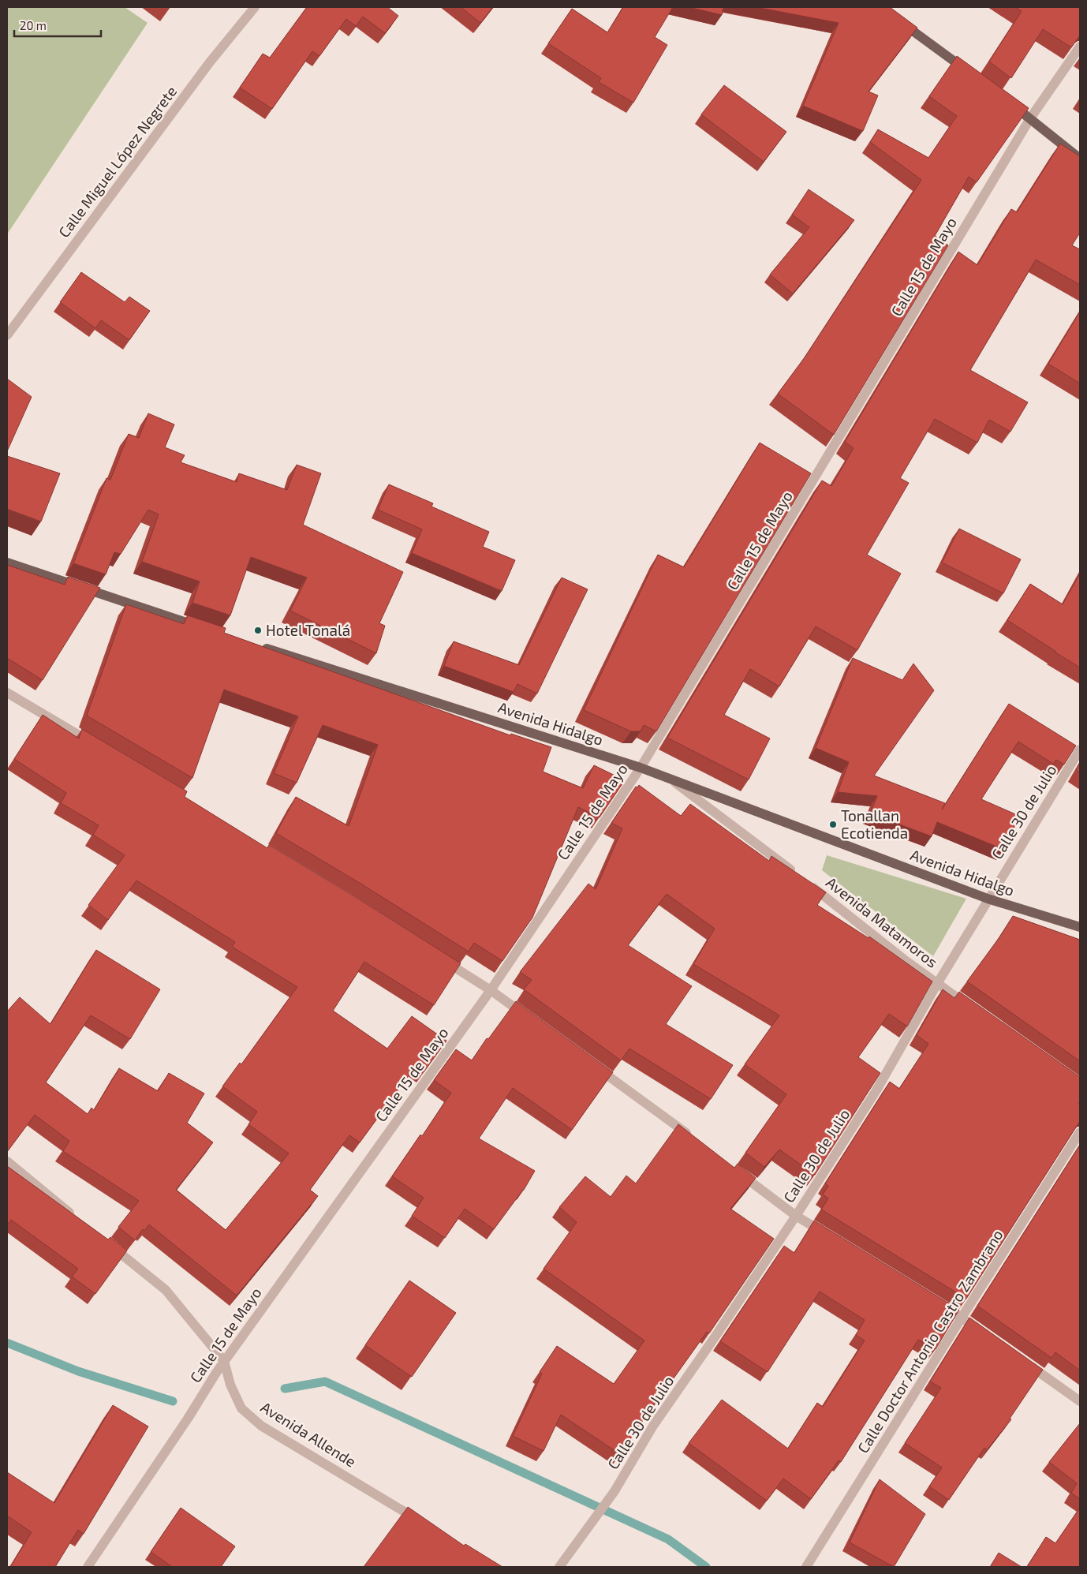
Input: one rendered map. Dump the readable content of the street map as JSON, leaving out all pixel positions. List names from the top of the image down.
{
  "streets": {
    "main road": ["Avenida Hidalgo"],
    "street": [
      "Calle Miguel López Negrete",
      "Calle 15 de Mayo",
      "Calle 30 de Julio",
      "Avenida Matamoros",
      "Calle Doctor Antonio Castro Zambrano",
      "Avenida Allende"
    ]
  },
  "crossings": [
    ["Calle 15 de Mayo", "Avenida Hidalgo"],
    ["Calle 15 de Mayo", "Avenida Allende"],
    ["Avenida Hidalgo", "Calle 30 de Julio"],
    ["Avenida Hidalgo", "Avenida Matamoros"],
    ["Calle 30 de Julio", "Avenida Matamoros"]
  ],
  "places": ["Hotel Tonalá", "Tonallan Ecotienda"],
  "scale_bar": "20 m"
}
